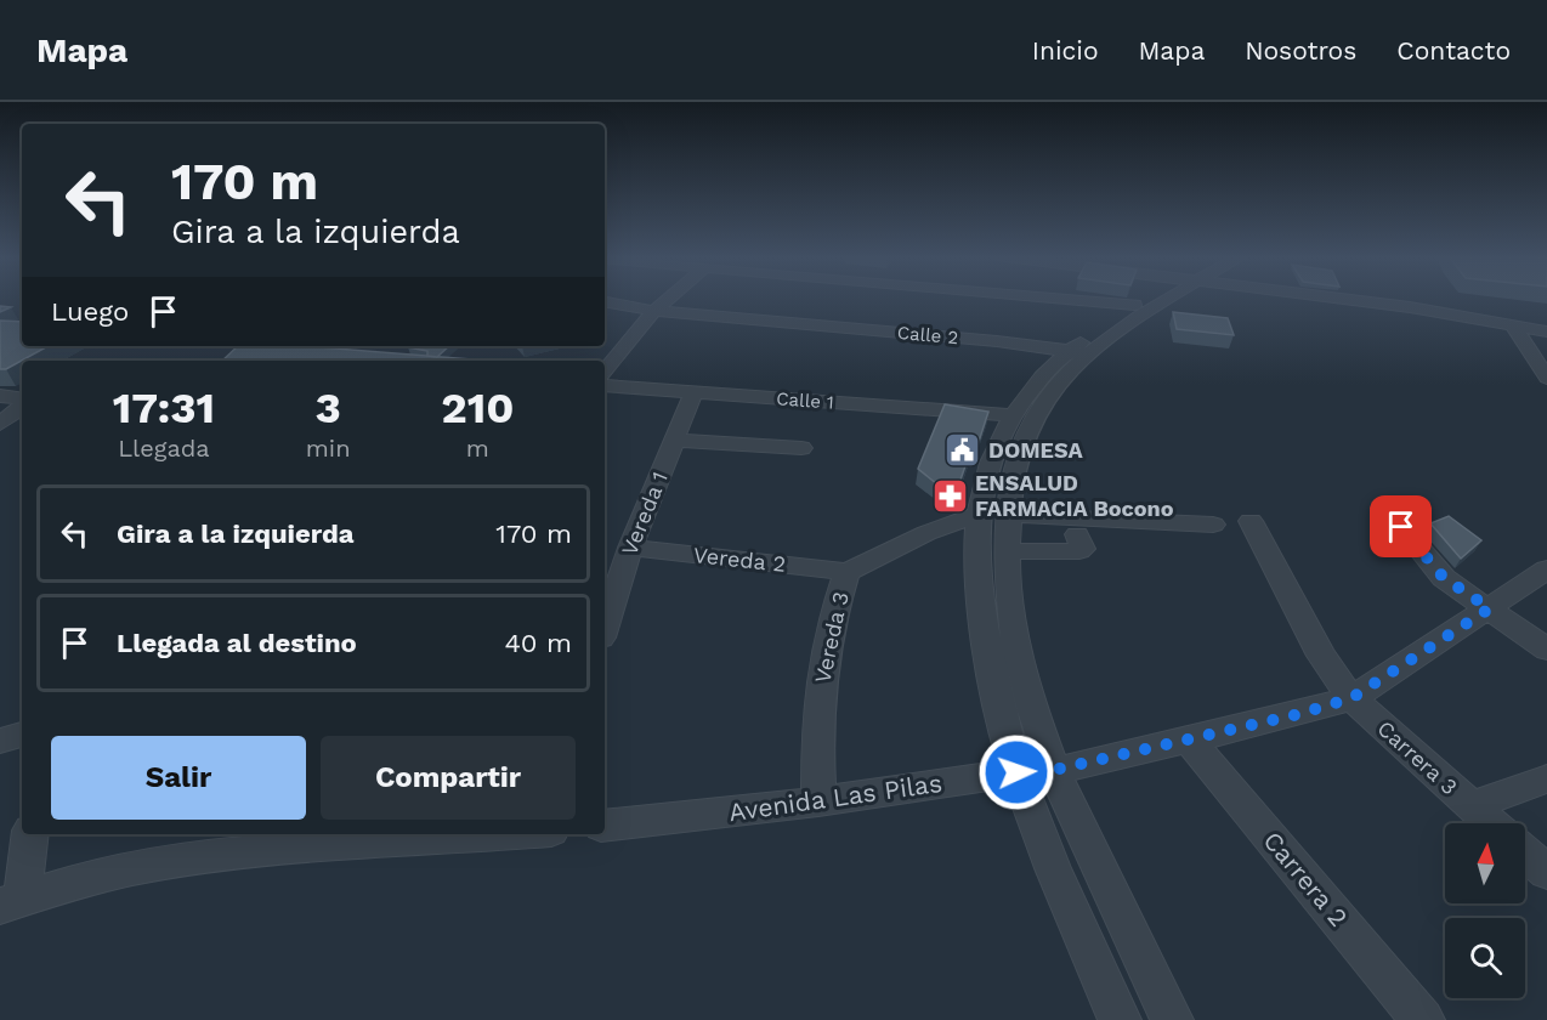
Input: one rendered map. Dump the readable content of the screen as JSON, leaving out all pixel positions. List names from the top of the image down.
{
  "streets": {
    "street": [
      "Calle 2",
      "Calle 1",
      "Vereda 1",
      "Vereda 2",
      "Vereda 3",
      "Carrera 3",
      "Avenida Las Pilas",
      "Carrera 2"
    ]
  },
  "crossings": [
    ["Calle 1", "Vereda 1"],
    ["Vereda 1", "Vereda 2"],
    ["Vereda 2", "Vereda 3"],
    ["Vereda 3", "Avenida Las Pilas"],
    ["Carrera 3", "Avenida Las Pilas"],
    ["Avenida Las Pilas", "Carrera 2"]
  ],
  "places": {
    "public building": ["DOMESA"],
    "pharmacy": ["ENSALUD FARMACIA Bocono"]
  },
  "north": "top",
  "page": {
    "header": "Mapa",
    "nav": [
      "Inicio",
      "Mapa",
      "Nosotros",
      "Contacto"
    ],
    "turn": ["170 m", "Gira a la izquierda"],
    "then": "Luego",
    "eta": [
      "17:31",
      "Llegada",
      "3",
      "min",
      "210",
      "m"
    ],
    "list": [
      {
        "name": "Gira a la izquierda",
        "value": "170 m"
      },
      {
        "name": "Llegada al destino",
        "value": "40 m"
      }
    ],
    "buttons": ["Salir", "Compartir"]
  }
}
